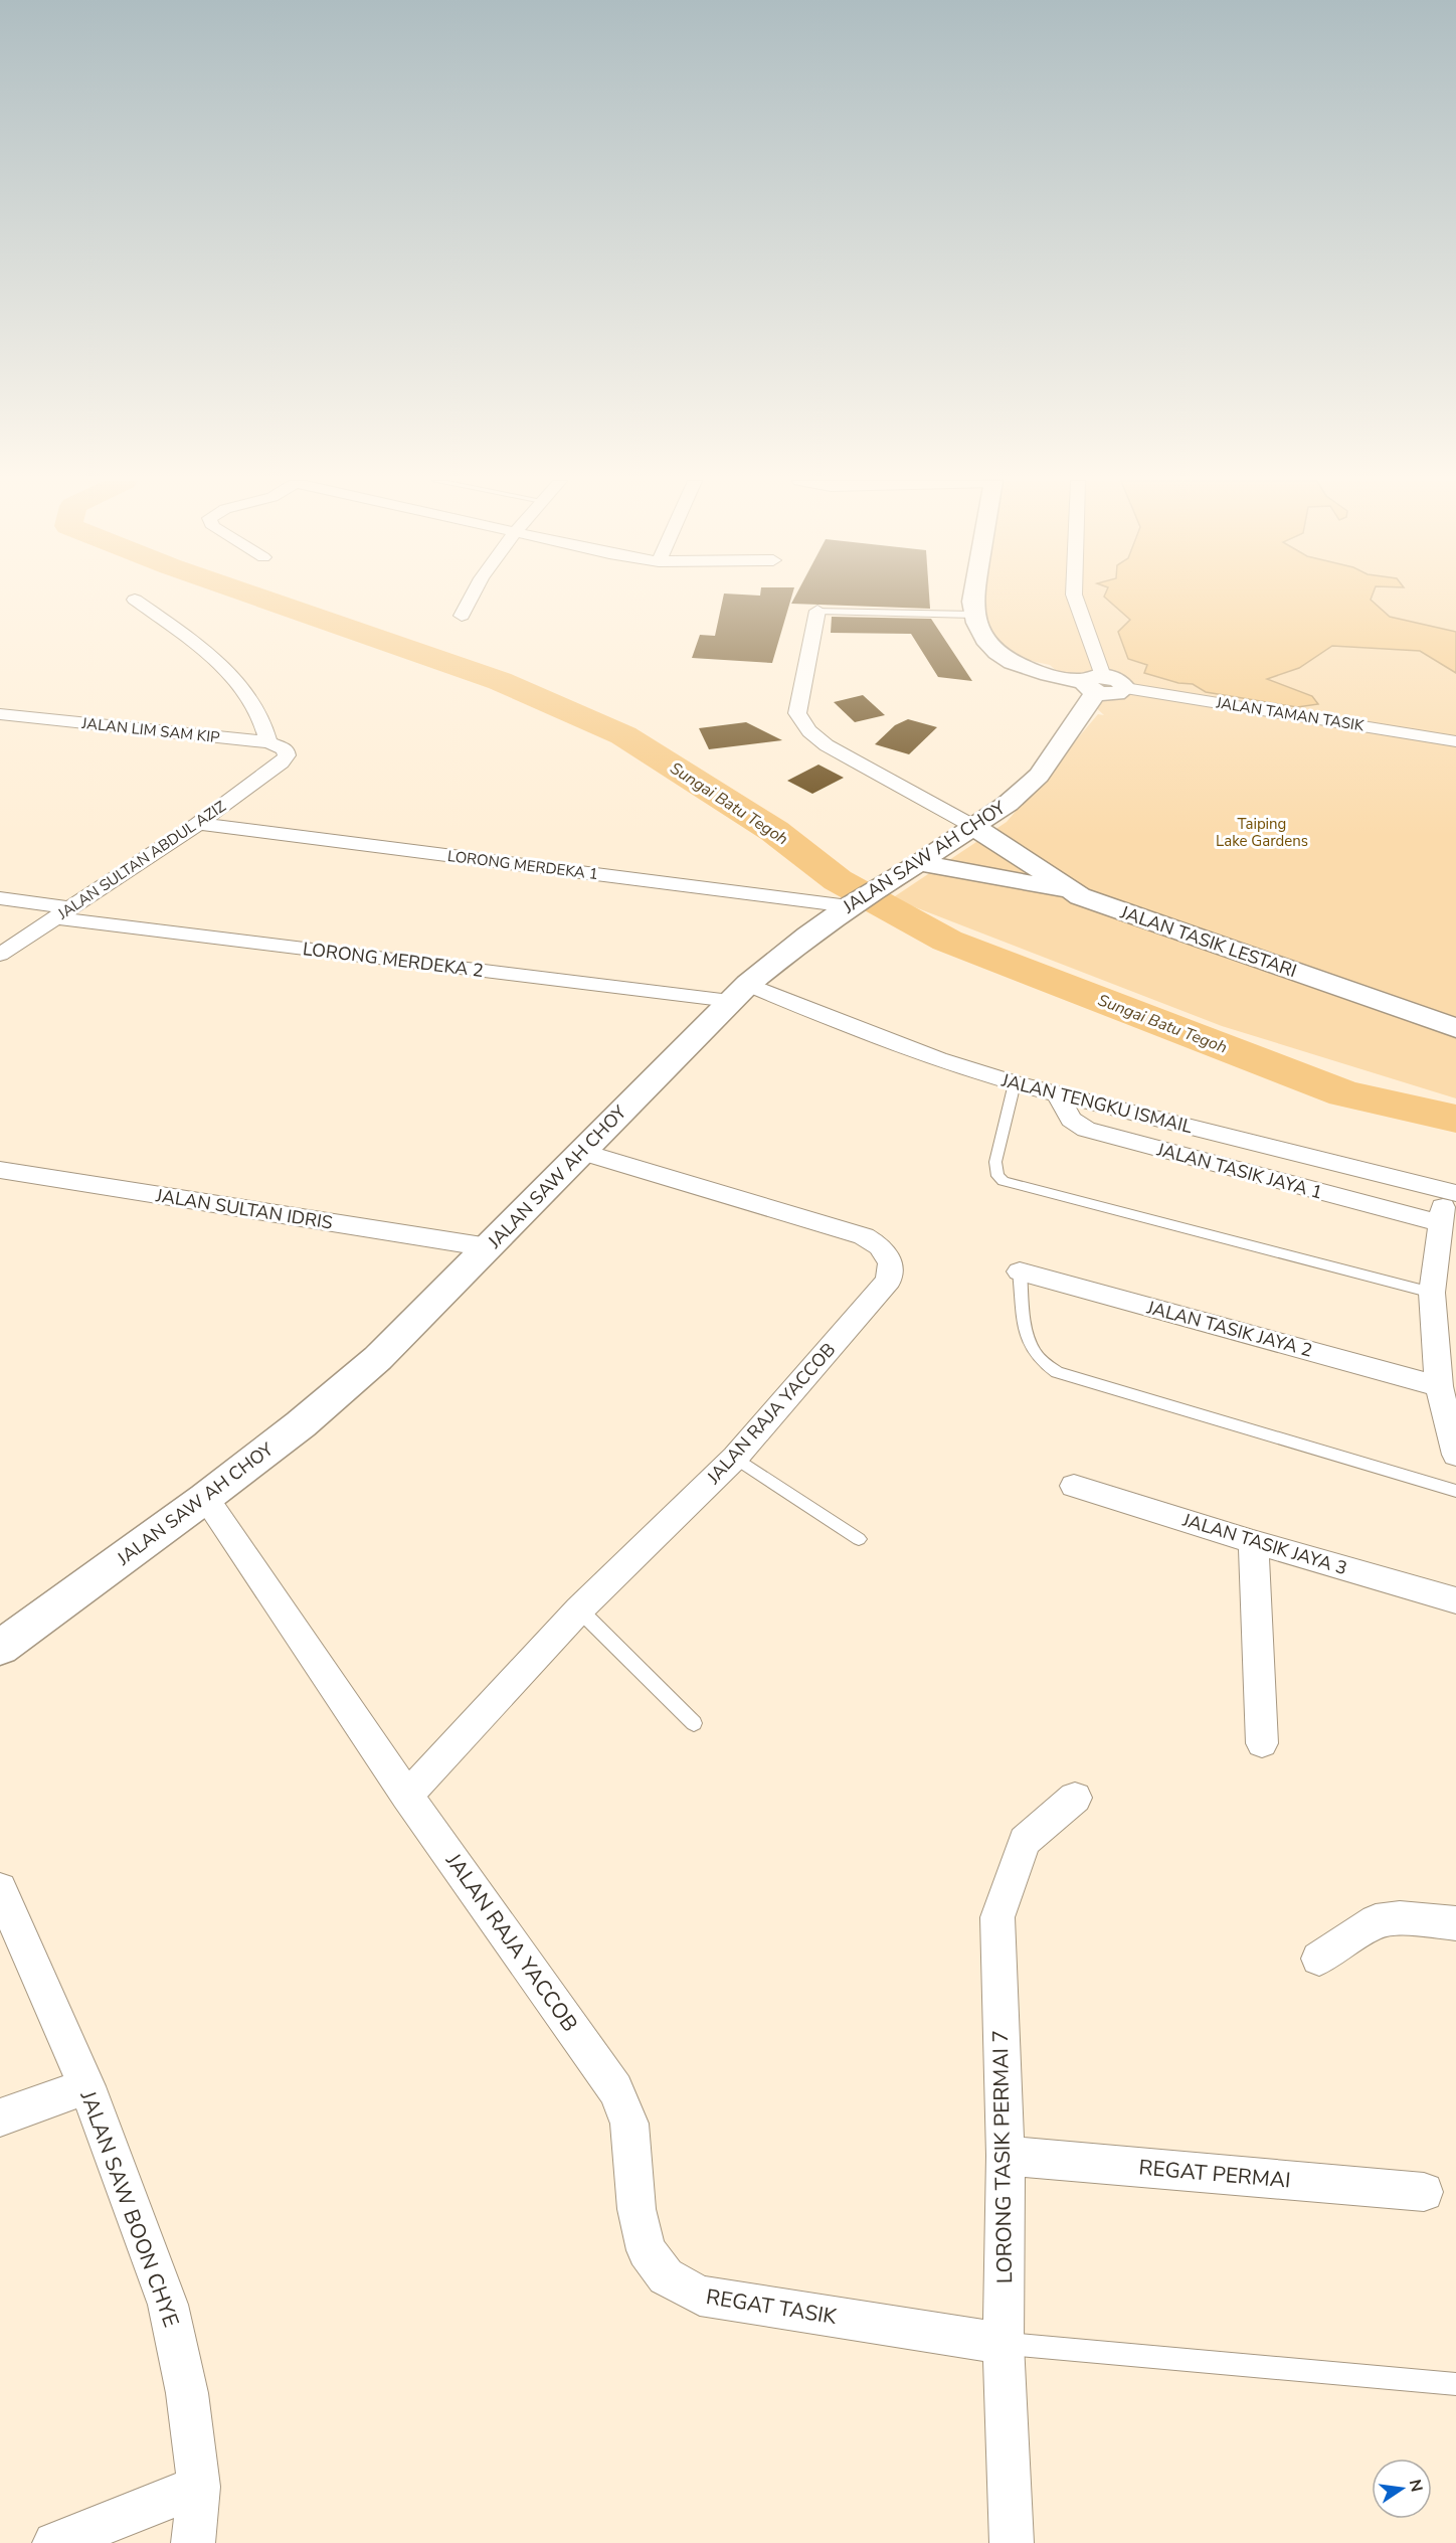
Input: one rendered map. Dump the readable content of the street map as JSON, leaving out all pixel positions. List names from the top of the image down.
{
  "streets": {
    "street": [
      "JALAN TAMAN TASIK",
      "JALAN LIM SAM KIP",
      "JALAN SAW AH CHOY",
      "JALAN SULTAN ABDUL AZIZ",
      "LORONG MERDEKA 1",
      "JALAN TASIK LESTARI",
      "LORONG MERDEKA 2",
      "JALAN TENGKU ISMAIL",
      "JALAN TASIK JAYA 1",
      "JALAN SULTAN IDRIS",
      "JALAN TASIK JAYA 2",
      "JALAN RAJA YACCOB",
      "JALAN TASIK JAYA 3",
      "LORONG TASIK PERMAI 7",
      "REGAT PERMAI",
      "JALAN SAW BOON CHYE",
      "REGAT TASIK"
    ]
  },
  "crossings": [
    ["JALAN LIM SAM KIP", "JALAN SULTAN ABDUL AZIZ"],
    ["JALAN SAW AH CHOY", "LORONG MERDEKA 1"],
    ["JALAN SAW AH CHOY", "JALAN TASIK LESTARI"],
    ["JALAN SAW AH CHOY", "LORONG MERDEKA 2"],
    ["JALAN SAW AH CHOY", "JALAN TENGKU ISMAIL"],
    ["JALAN SAW AH CHOY", "JALAN SULTAN IDRIS"],
    ["JALAN SAW AH CHOY", "JALAN RAJA YACCOB"],
    ["JALAN SULTAN ABDUL AZIZ", "LORONG MERDEKA 1"],
    ["JALAN SULTAN ABDUL AZIZ", "LORONG MERDEKA 2"],
    ["LORONG MERDEKA 2", "JALAN TENGKU ISMAIL"],
    ["JALAN TENGKU ISMAIL", "JALAN TASIK JAYA 1"],
    ["JALAN RAJA YACCOB", "REGAT TASIK"],
    ["LORONG TASIK PERMAI 7", "REGAT PERMAI"],
    ["LORONG TASIK PERMAI 7", "REGAT TASIK"]
  ],
  "water": ["Sungai Batu Tegoh"],
  "parks": ["Taiping Lake Gardens"],
  "north": "right"
}
